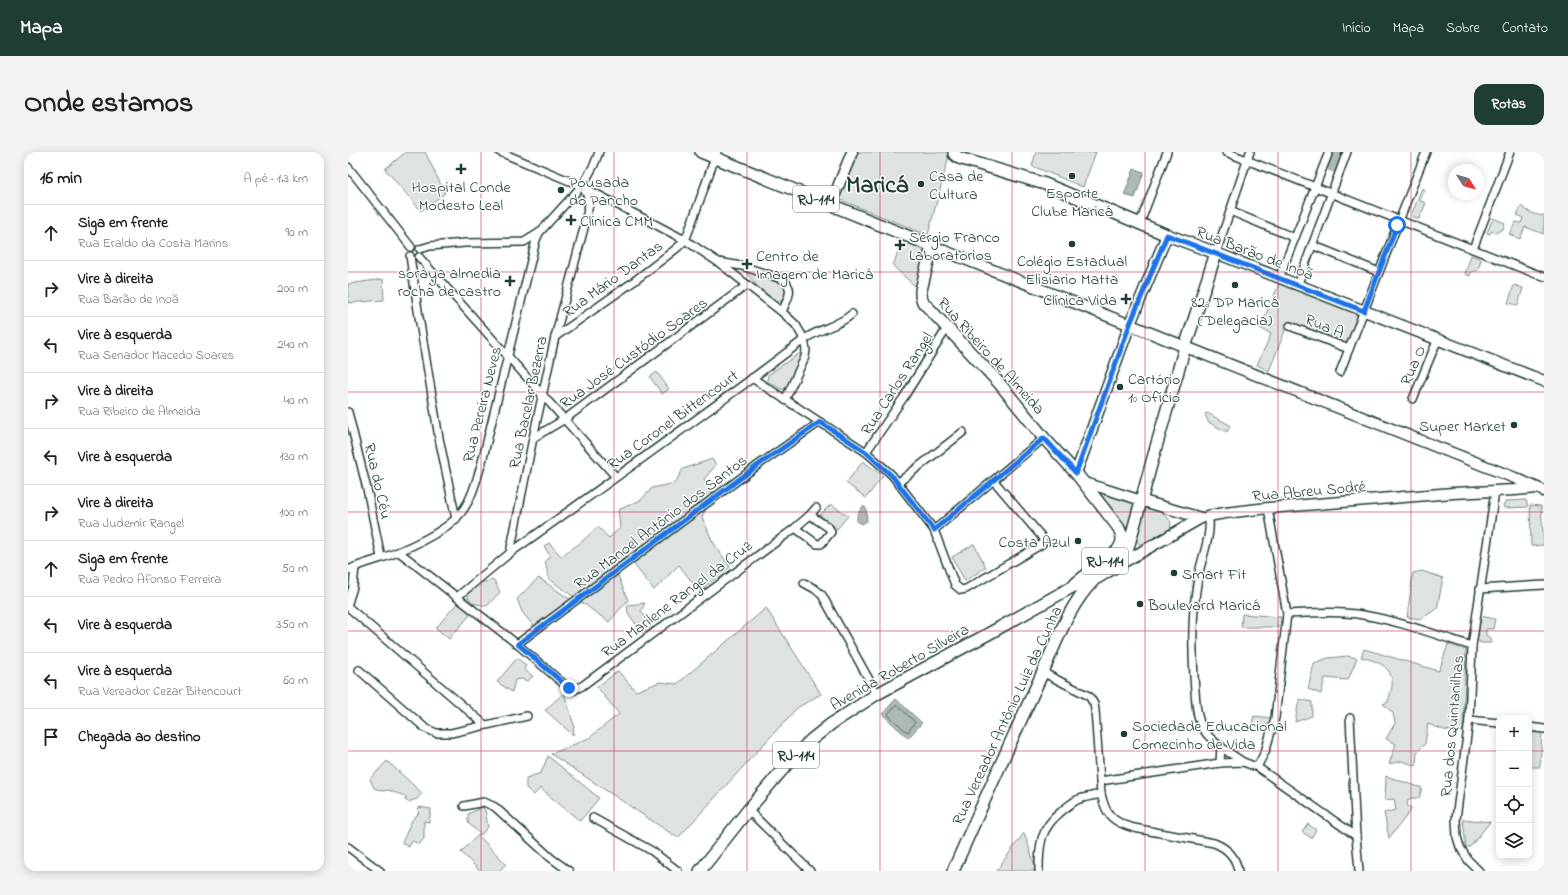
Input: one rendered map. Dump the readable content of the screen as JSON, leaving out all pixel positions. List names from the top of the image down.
{
  "streets": {
    "main road": [
      "RJ-114",
      "Rua Barão de Inoã",
      "Rua Ribeiro de Almeida",
      "Rua Abreu Sodré",
      "Avenida Roberto Silveira",
      "Rua Vereador Antônio Luiz da Cunha"
    ],
    "street": [
      "Rua Mário Dantas",
      "Rua A",
      "Rua José Custódio Soares",
      "Rua O",
      "Rua Carlos Rangel",
      "Rua Bacelar Bezerra",
      "Rua Pereira Neves",
      "Rua Coronel Bittencourt",
      "Rua do Céu",
      "Rua Manoel Antônio dos Santos",
      "Rua Marilene Rangel da Cruz",
      "Rua dos Quintanilhas"
    ]
  },
  "crossings": [
    ["RJ-114", "Rua Ribeiro de Almeida"],
    ["Rua Barão de Inoã", "Rua O"],
    ["Rua Mário Dantas", "Rua Bacelar Bezerra"],
    ["Rua José Custódio Soares", "Rua Bacelar Bezerra"],
    ["Rua Ribeiro de Almeida", "Rua Carlos Rangel"],
    ["Rua Ribeiro de Almeida", "Rua Abreu Sodré"],
    ["Rua Ribeiro de Almeida", "Avenida Roberto Silveira"],
    ["Rua Bacelar Bezerra", "Rua Pereira Neves"],
    ["Rua Bacelar Bezerra", "Rua Coronel Bittencourt"],
    ["Rua Pereira Neves", "Rua do Céu"],
    ["Rua Abreu Sodré", "Avenida Roberto Silveira"],
    ["Rua Manoel Antônio dos Santos", "Rua Marilene Rangel da Cruz"],
    ["Avenida Roberto Silveira", "Rua Vereador Antônio Luiz da Cunha"]
  ],
  "districts": ["Maricá"],
  "places": {
    "health": [
      "Hospital Conde Modesto Leal",
      "Clínica CMM",
      "Sérgio Franco Laboratórios",
      "Centro de Imagem de Maricá",
      "soraya almedia rocha de castro",
      "Clínica Vida"
    ],
    "other": [
      "Esporte Clube Maricá",
      "Casa de Cultura",
      "Pousada do Pancho",
      "Colégio Estadual Elisiario Matta",
      "82ª DP Maricá (Delegacia)",
      "Cartório 1º Ofício",
      "Super Market",
      "Costa Azul",
      "Smart Fit",
      "Boulevard Maricá",
      "Sociedade Educacional Comecinho de Vida"
    ]
  },
  "north": "bottom right",
  "page": {
    "header": "Mapa",
    "nav": [
      "Início",
      "Mapa",
      "Sobre",
      "Contato"
    ],
    "title": "Onde estamos",
    "buttons": "Rotas",
    "heading": ["16 min", "A pé · 1.3 km"],
    "list": [
      ["Siga em frente", "Rua Eraldo da Costa Marins", "90 m"],
      ["Vire à direita", "Rua Barão de Inoã", "200 m"],
      ["Vire à esquerda", "Rua Senador Macedo Soares", "240 m"],
      ["Vire à direita", "Rua Ribeiro de Almeida", "40 m"],
      ["Vire à esquerda", "130 m"],
      ["Vire à direita", "Rua Judemir Rangel", "100 m"],
      ["Siga em frente", "Rua Pedro Afonso Ferreira", "50 m"],
      ["Vire à esquerda", "350 m"],
      ["Vire à esquerda", "Rua Vereador Cezar Bitencourt", "60 m"],
      "Chegada ao destino"
    ],
    "map_buttons": ["+", "−"]
  }
}
